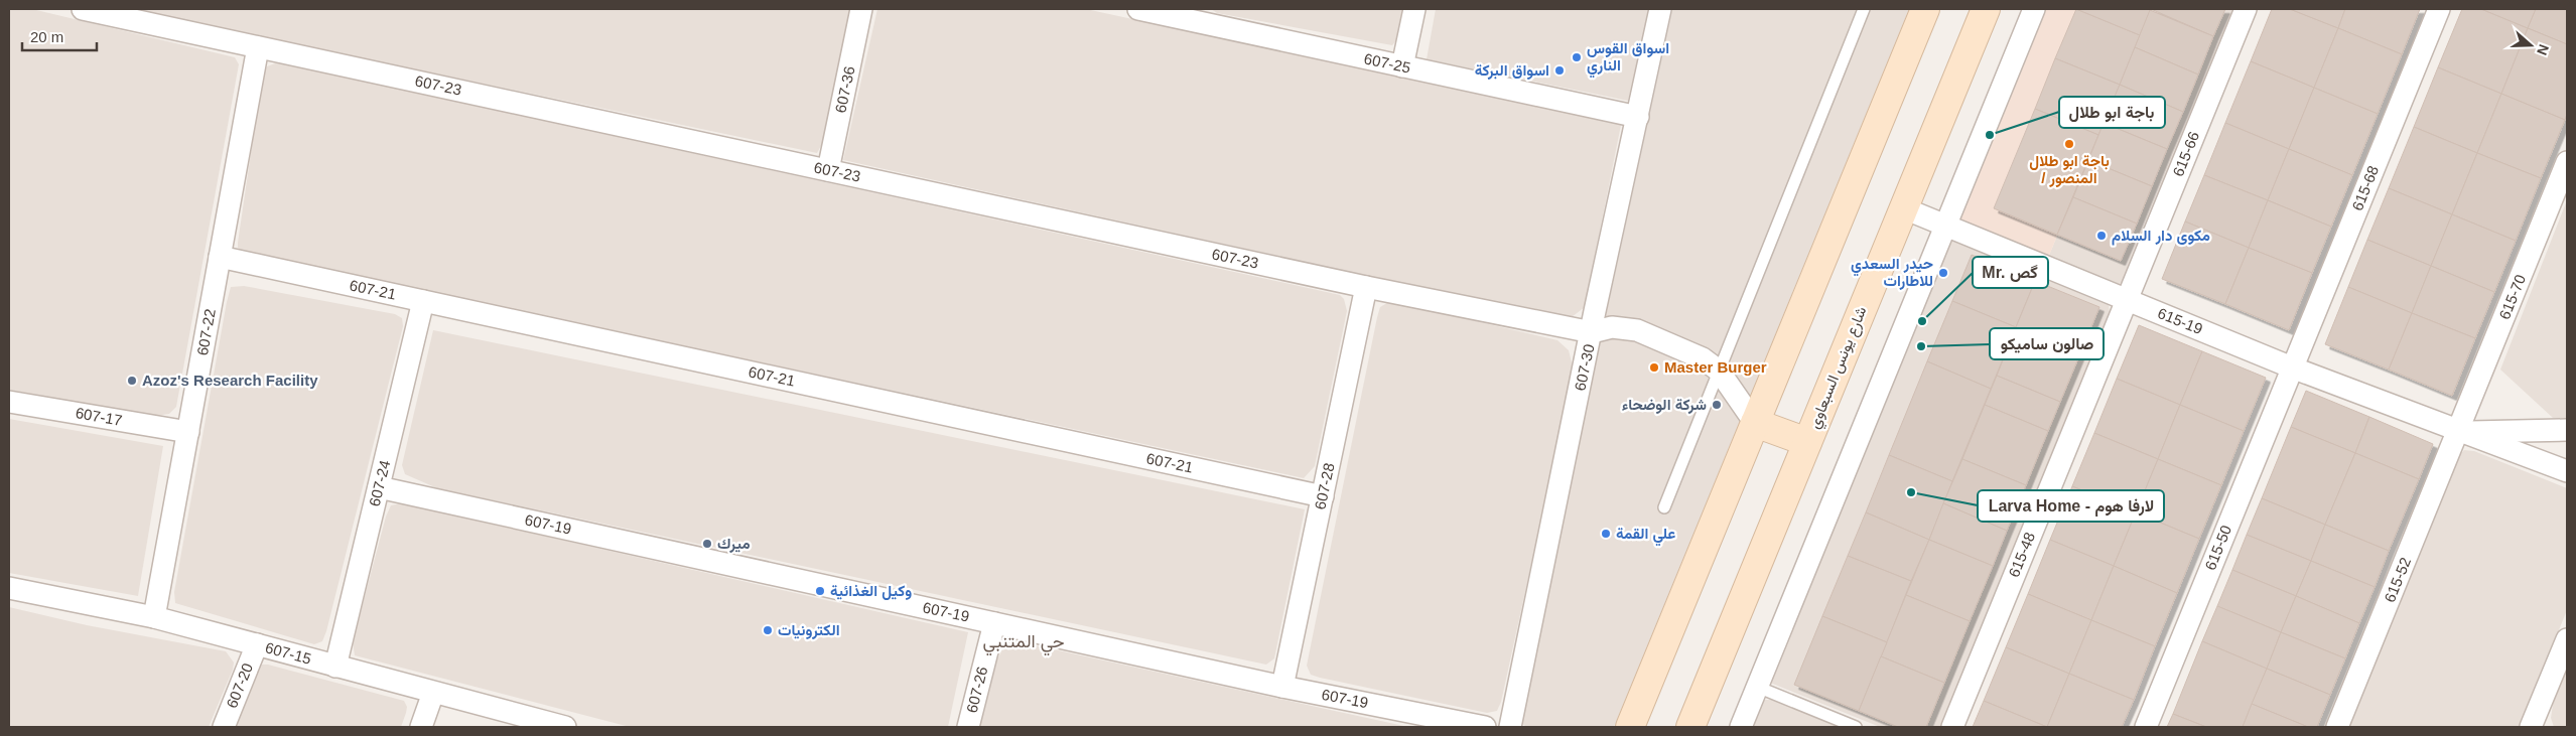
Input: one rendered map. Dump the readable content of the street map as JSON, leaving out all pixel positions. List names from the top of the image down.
{
  "streets": {
    "main road": ["شارع يونس السبعاوي"],
    "street": [
      "607-25",
      "607-23",
      "607-36",
      "615-66",
      "615-68",
      "607-21",
      "615-70",
      "615-19",
      "607-22",
      "607-30",
      "607-17",
      "607-24",
      "607-28",
      "607-19",
      "615-50",
      "615-48",
      "615-52",
      "607-15",
      "607-20",
      "607-26"
    ]
  },
  "crossings": [
    ["607-25", "607-30"],
    ["607-23", "607-36"],
    ["607-23", "607-22"],
    ["607-23", "607-30"],
    ["607-23", "607-28"],
    ["615-66", "615-19"],
    ["615-66", "615-48"],
    ["615-68", "615-19"],
    ["615-68", "615-50"],
    ["607-21", "607-22"],
    ["607-21", "607-24"],
    ["607-21", "607-28"],
    ["615-70", "615-19"],
    ["615-70", "615-52"],
    ["615-19", "شارع يونس السبعاوي"],
    ["615-19", "615-50"],
    ["615-19", "615-48"],
    ["615-19", "615-52"],
    ["607-22", "607-17"],
    ["607-22", "607-15"],
    ["607-24", "607-19"],
    ["607-24", "607-15"],
    ["607-28", "607-19"],
    ["607-19", "607-26"],
    ["607-15", "607-20"]
  ],
  "districts": ["حي المتنبي"],
  "places": [
    "اسواق القوس الناري",
    "اسواق البركة",
    "باجة ابو طلال",
    "باجة ابو طلال / المنصور",
    "مكوى دار السلام",
    "حيدر السعدي للاطارات",
    "Mr. گص",
    "صالون ساميكو",
    "Master Burger",
    "Azoz's Research Facility",
    "شركة الوضحاء",
    "Larva Home - لارفا هوم",
    "علي القمة",
    "ميرك",
    "وكيل الغذائية",
    "الكترونيات"
  ],
  "scale_bar": "20 m",
  "north": "right"
}
